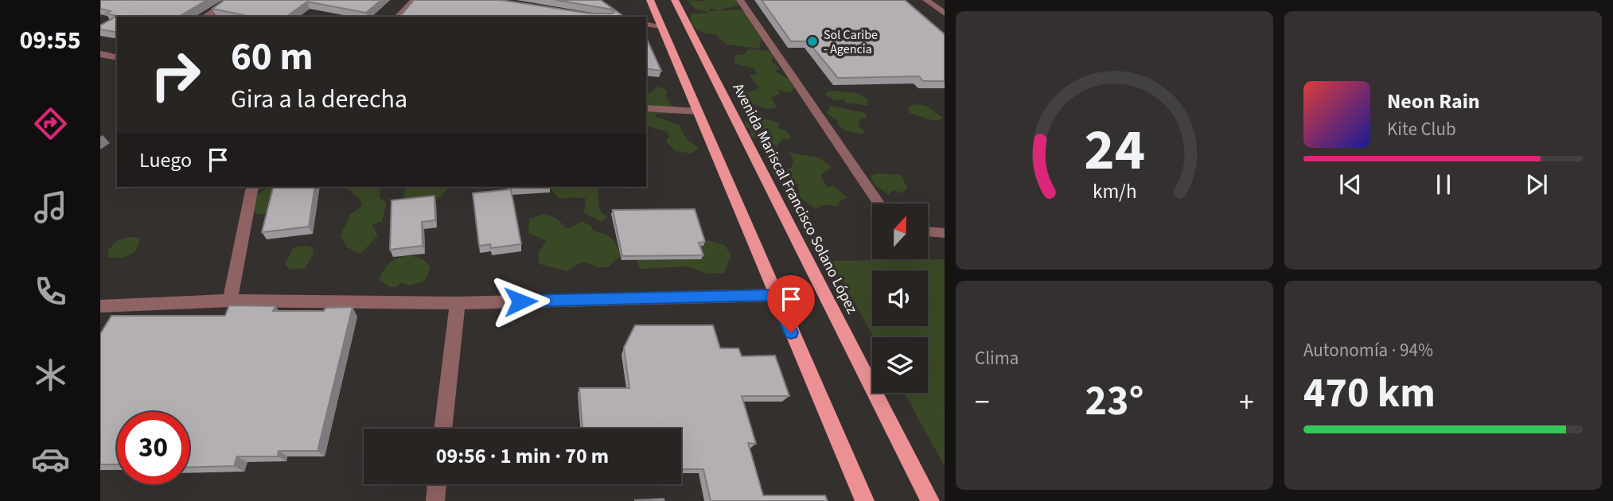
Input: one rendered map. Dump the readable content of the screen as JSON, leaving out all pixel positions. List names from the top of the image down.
{
  "streets": {
    "main road": ["Avenida Mariscal Francisco Solano López"]
  },
  "places": ["Sol Caribe - Agencia"],
  "north": "top",
  "page": {
    "tabs": "09:55",
    "turn": ["60 m", "Gira a la derecha"],
    "song": ["Neon Rain", "Kite Club"],
    "then": "Luego",
    "tile": [
      "Clima",
      ["Autonomía · 94%", "470 km"]
    ],
    "heat": ["−", "23°", "+"],
    "limit": "30",
    "trip": "09:56 · 1 min · 70 m",
    "gauge": ["24", "km/h"]
  }
}
